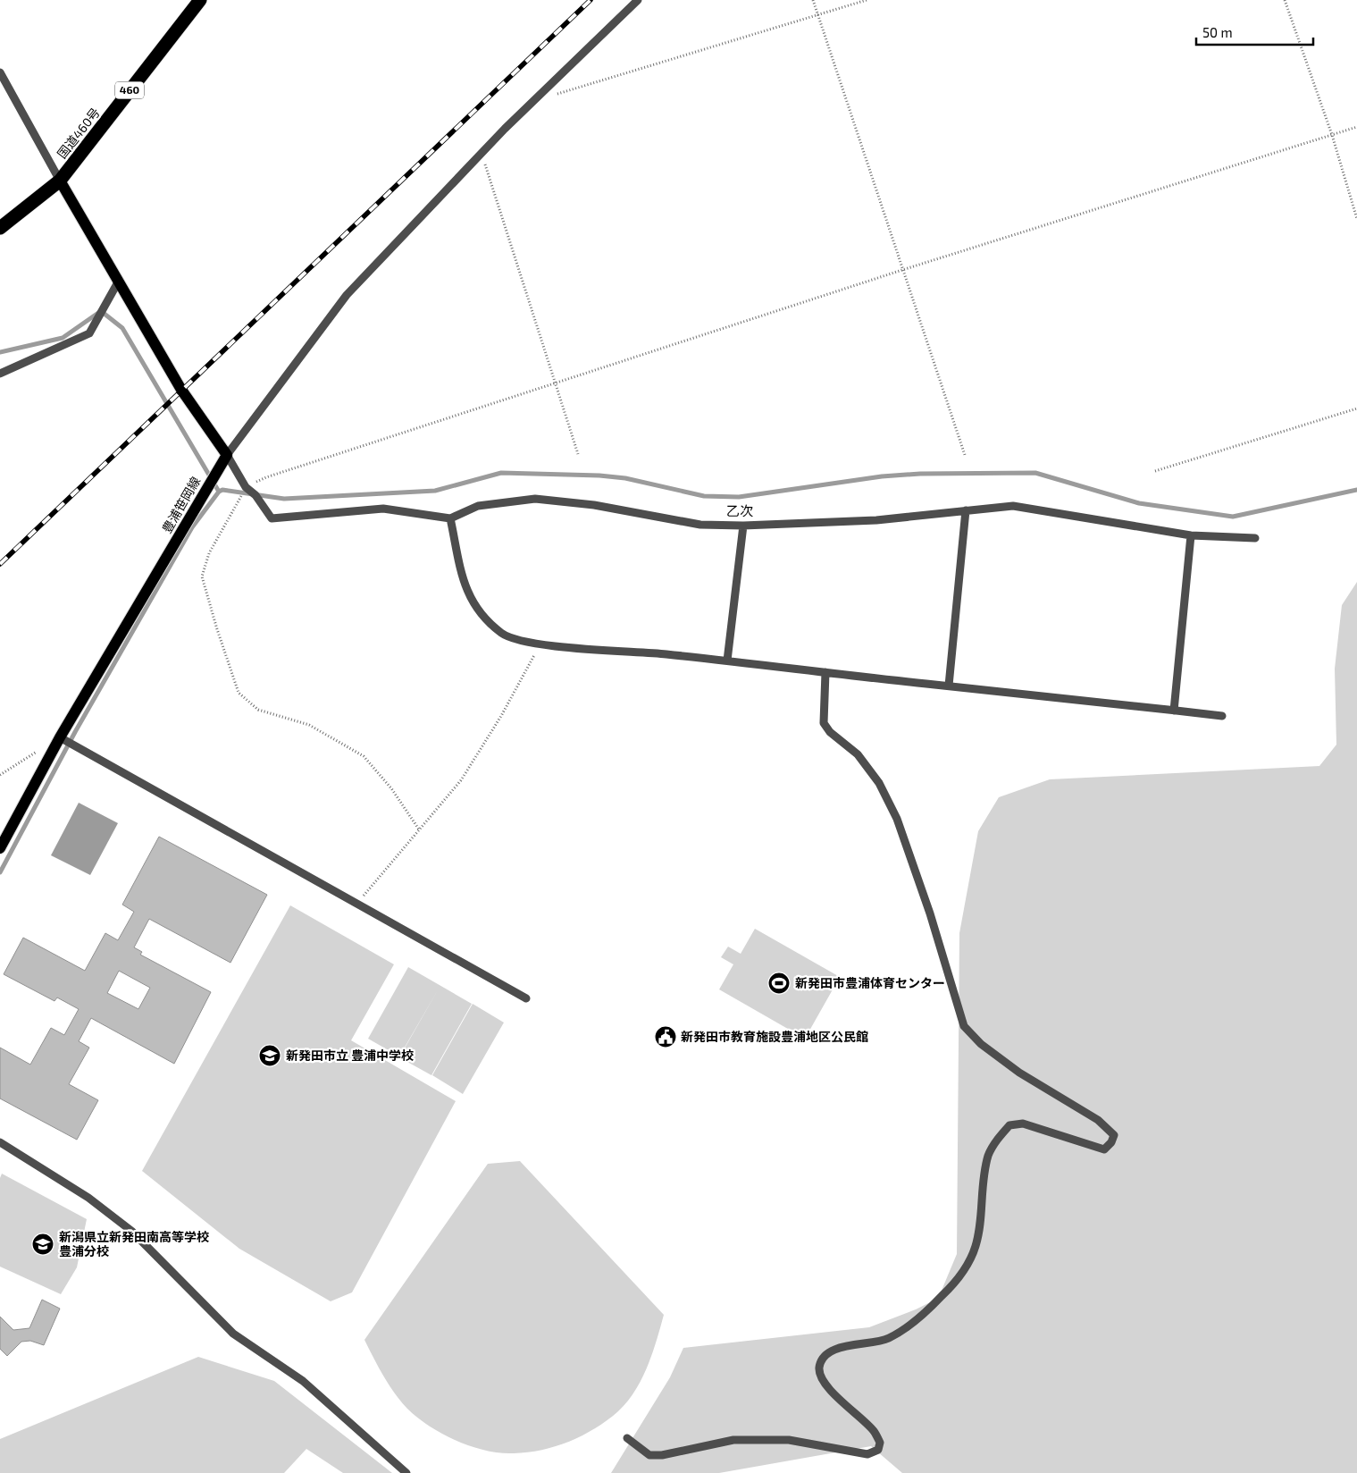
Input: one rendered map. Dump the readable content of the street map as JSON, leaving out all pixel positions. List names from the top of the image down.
{
  "streets": {
    "highway": ["460", "国道460号"],
    "main road": ["豊浦笹岡線"]
  },
  "districts": ["乙次"],
  "places": {
    "sports": ["新発田市豊浦体育センター"],
    "public building": ["新発田市教育施設豊浦地区公民館"],
    "school or university": ["新発田市立 豊浦中学校", "新潟県立新発田南高等学校 豊浦分校"]
  },
  "scale_bar": "50 m"
}
